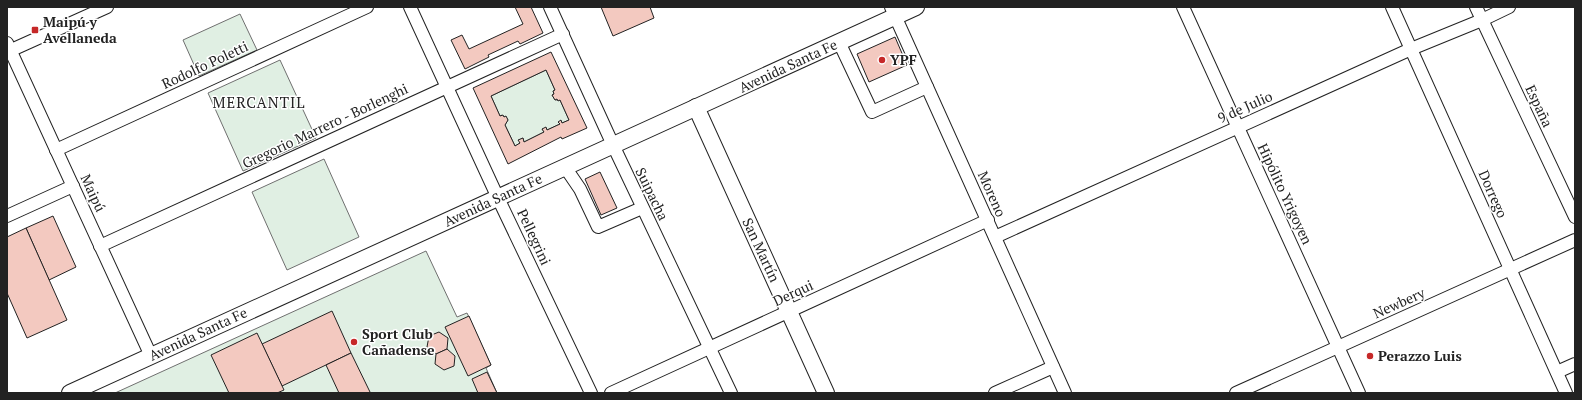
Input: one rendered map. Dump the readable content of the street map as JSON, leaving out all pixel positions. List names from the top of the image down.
{
  "streets": {
    "main road": ["Avenida Santa Fe", "San Martín"],
    "street": [
      "Rodolfo Poletti",
      "España",
      "9 de Julio",
      "Gregorio Marrero - Borlenghi",
      "Maipú",
      "Suipacha",
      "Moreno",
      "Hipólito Yrigoyen",
      "Dorrego",
      "Pellegrini",
      "Derqui",
      "Newbery"
    ]
  },
  "crossings": [
    ["Rodolfo Poletti", "Maipú"],
    ["Avenida Santa Fe", "Maipú"],
    ["Avenida Santa Fe", "Suipacha"],
    ["Avenida Santa Fe", "Moreno"],
    ["Avenida Santa Fe", "Pellegrini"],
    ["Avenida Santa Fe", "San Martín"],
    ["España", "9 de Julio"],
    ["9 de Julio", "Moreno"],
    ["9 de Julio", "Hipólito Yrigoyen"],
    ["9 de Julio", "Dorrego"],
    ["Gregorio Marrero - Borlenghi", "Maipú"],
    ["Gregorio Marrero - Borlenghi", "Suipacha"],
    ["Gregorio Marrero - Borlenghi", "Pellegrini"],
    ["Suipacha", "Derqui"],
    ["Moreno", "Derqui"],
    ["Hipólito Yrigoyen", "Newbery"],
    ["Dorrego", "Newbery"],
    ["San Martín", "Derqui"]
  ],
  "districts": ["MERCANTIL"],
  "places": {
    "transit": ["Maipú y Avellaneda"],
    "other": ["YPF", "Sport Club Cañadense", "Perazzo Luis"]
  }
}
